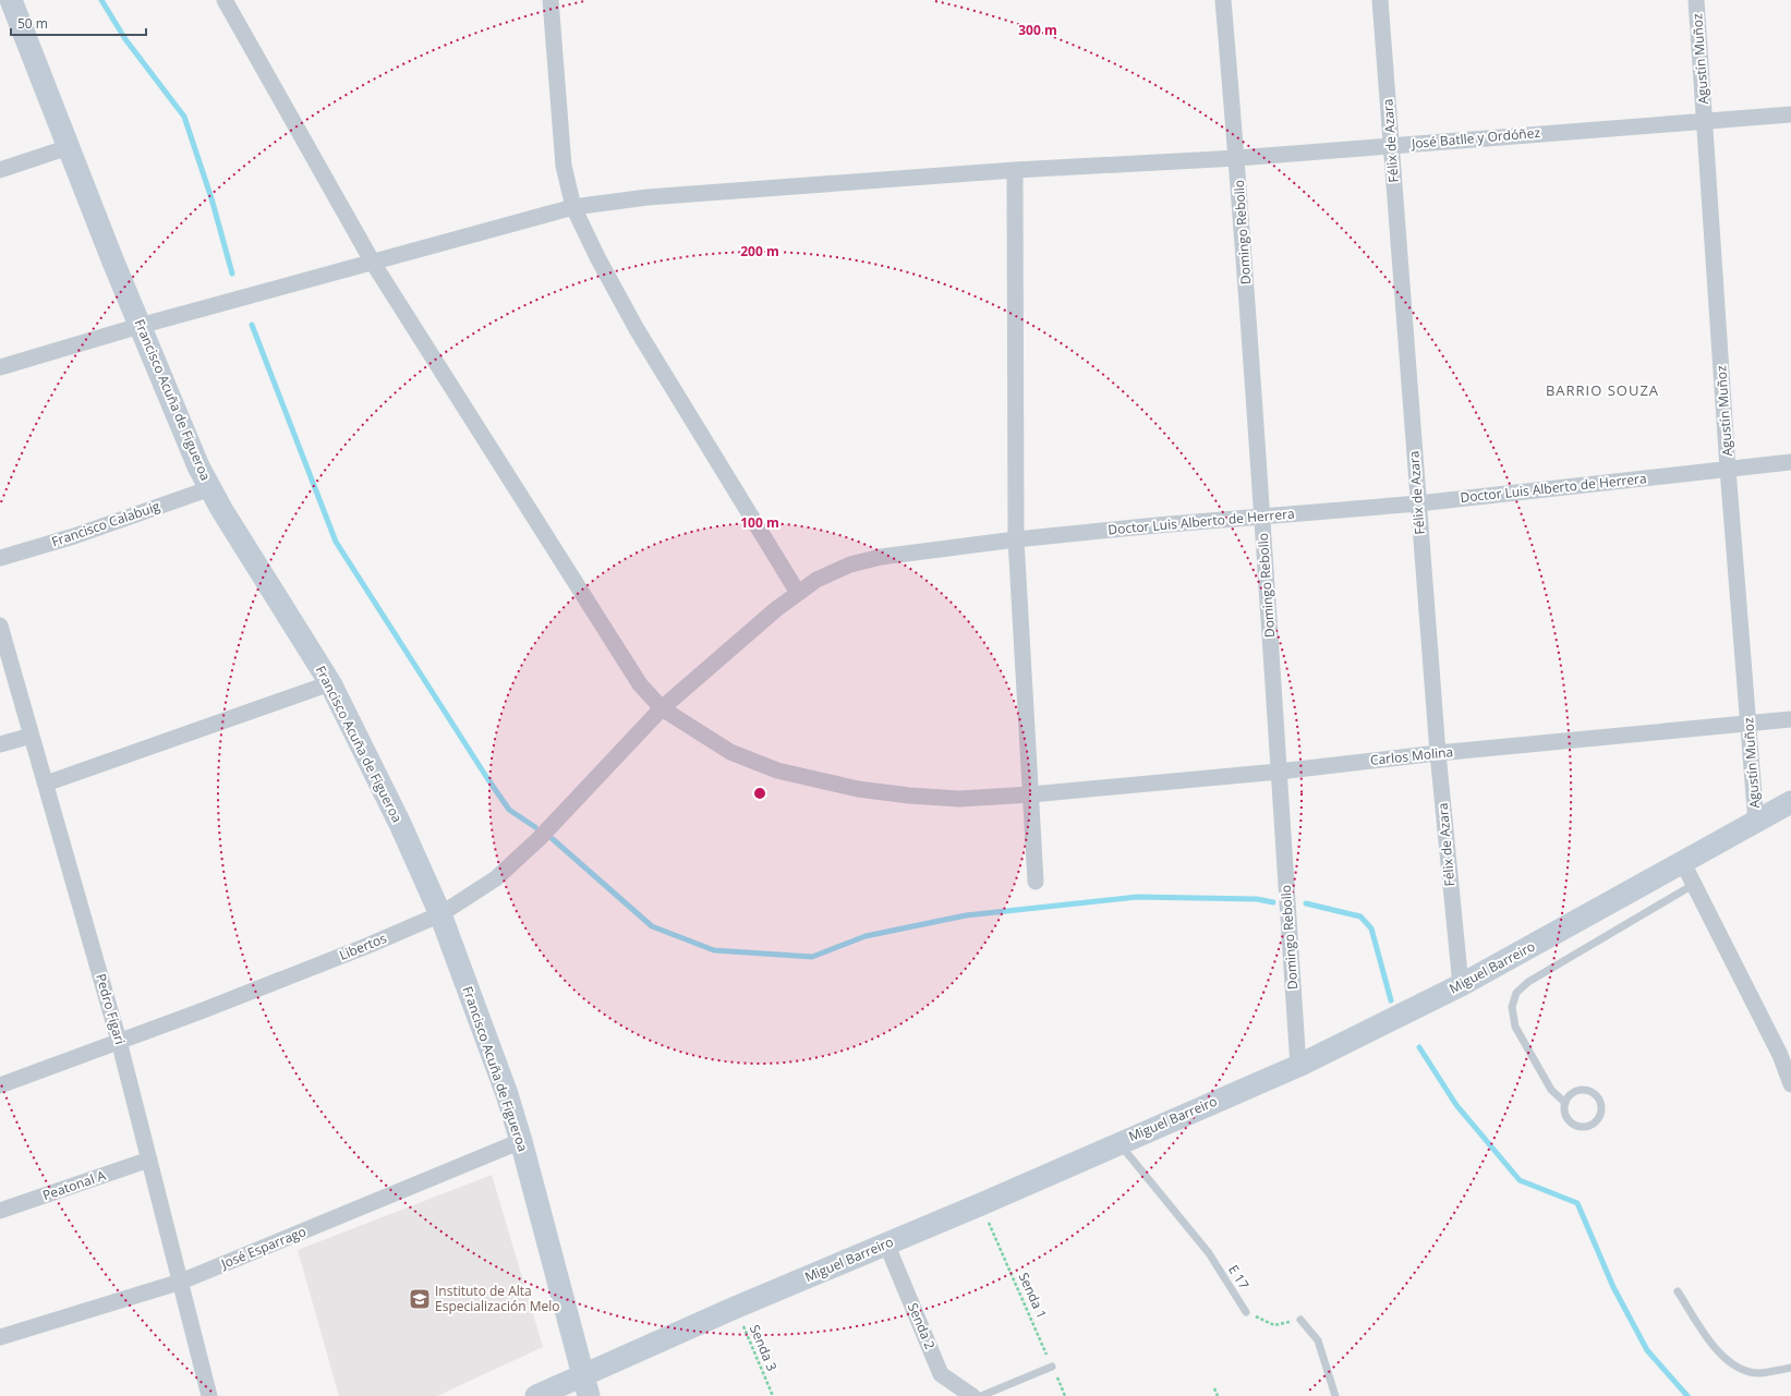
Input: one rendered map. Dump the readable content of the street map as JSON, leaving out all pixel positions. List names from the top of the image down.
{
  "streets": {
    "street": [
      "Agustín Muñoz",
      "José Batlle y Ordóñez",
      "Félix de Azara",
      "Domingo Rebollo",
      "Francisco Acuña de Figueroa",
      "Doctor Luis Alberto de Herrera",
      "Francisco Calabuig",
      "Carlos Molina",
      "Libertos",
      "Miguel Barreiro",
      "Pedro Figari",
      "Peatonal A",
      "José Esparrago",
      "Senda 2"
    ],
    "lane": ["E 17"],
    "path": ["Senda 1", "Senda 3"]
  },
  "crossings": [
    ["Agustín Muñoz", "José Batlle y Ordóñez"],
    ["Agustín Muñoz", "Doctor Luis Alberto de Herrera"],
    ["Agustín Muñoz", "Carlos Molina"],
    ["Agustín Muñoz", "Miguel Barreiro"],
    ["José Batlle y Ordóñez", "Félix de Azara"],
    ["José Batlle y Ordóñez", "Domingo Rebollo"],
    ["José Batlle y Ordóñez", "Francisco Acuña de Figueroa"],
    ["José Batlle y Ordóñez", "Carlos Molina"],
    ["Félix de Azara", "Doctor Luis Alberto de Herrera"],
    ["Félix de Azara", "Carlos Molina"],
    ["Félix de Azara", "Miguel Barreiro"],
    ["Domingo Rebollo", "Doctor Luis Alberto de Herrera"],
    ["Domingo Rebollo", "Carlos Molina"],
    ["Domingo Rebollo", "Miguel Barreiro"],
    ["Francisco Acuña de Figueroa", "Francisco Calabuig"],
    ["Francisco Acuña de Figueroa", "Libertos"],
    ["Francisco Acuña de Figueroa", "Miguel Barreiro"],
    ["Francisco Acuña de Figueroa", "José Esparrago"],
    ["Doctor Luis Alberto de Herrera", "Carlos Molina"],
    ["Doctor Luis Alberto de Herrera", "Libertos"],
    ["Carlos Molina", "Libertos"],
    ["Libertos", "Pedro Figari"],
    ["Miguel Barreiro", "E 17"],
    ["Miguel Barreiro", "Senda 1"],
    ["Miguel Barreiro", "Senda 2"],
    ["Miguel Barreiro", "Senda 3"],
    ["Pedro Figari", "Peatonal A"],
    ["Pedro Figari", "José Esparrago"]
  ],
  "districts": ["BARRIO SOUZA"],
  "places": {
    "school or university": ["Instituto de Alta Especialización Melo"]
  },
  "scale_bar": "50 m",
  "rings": ["300 m", "200 m", "100 m"]
}
